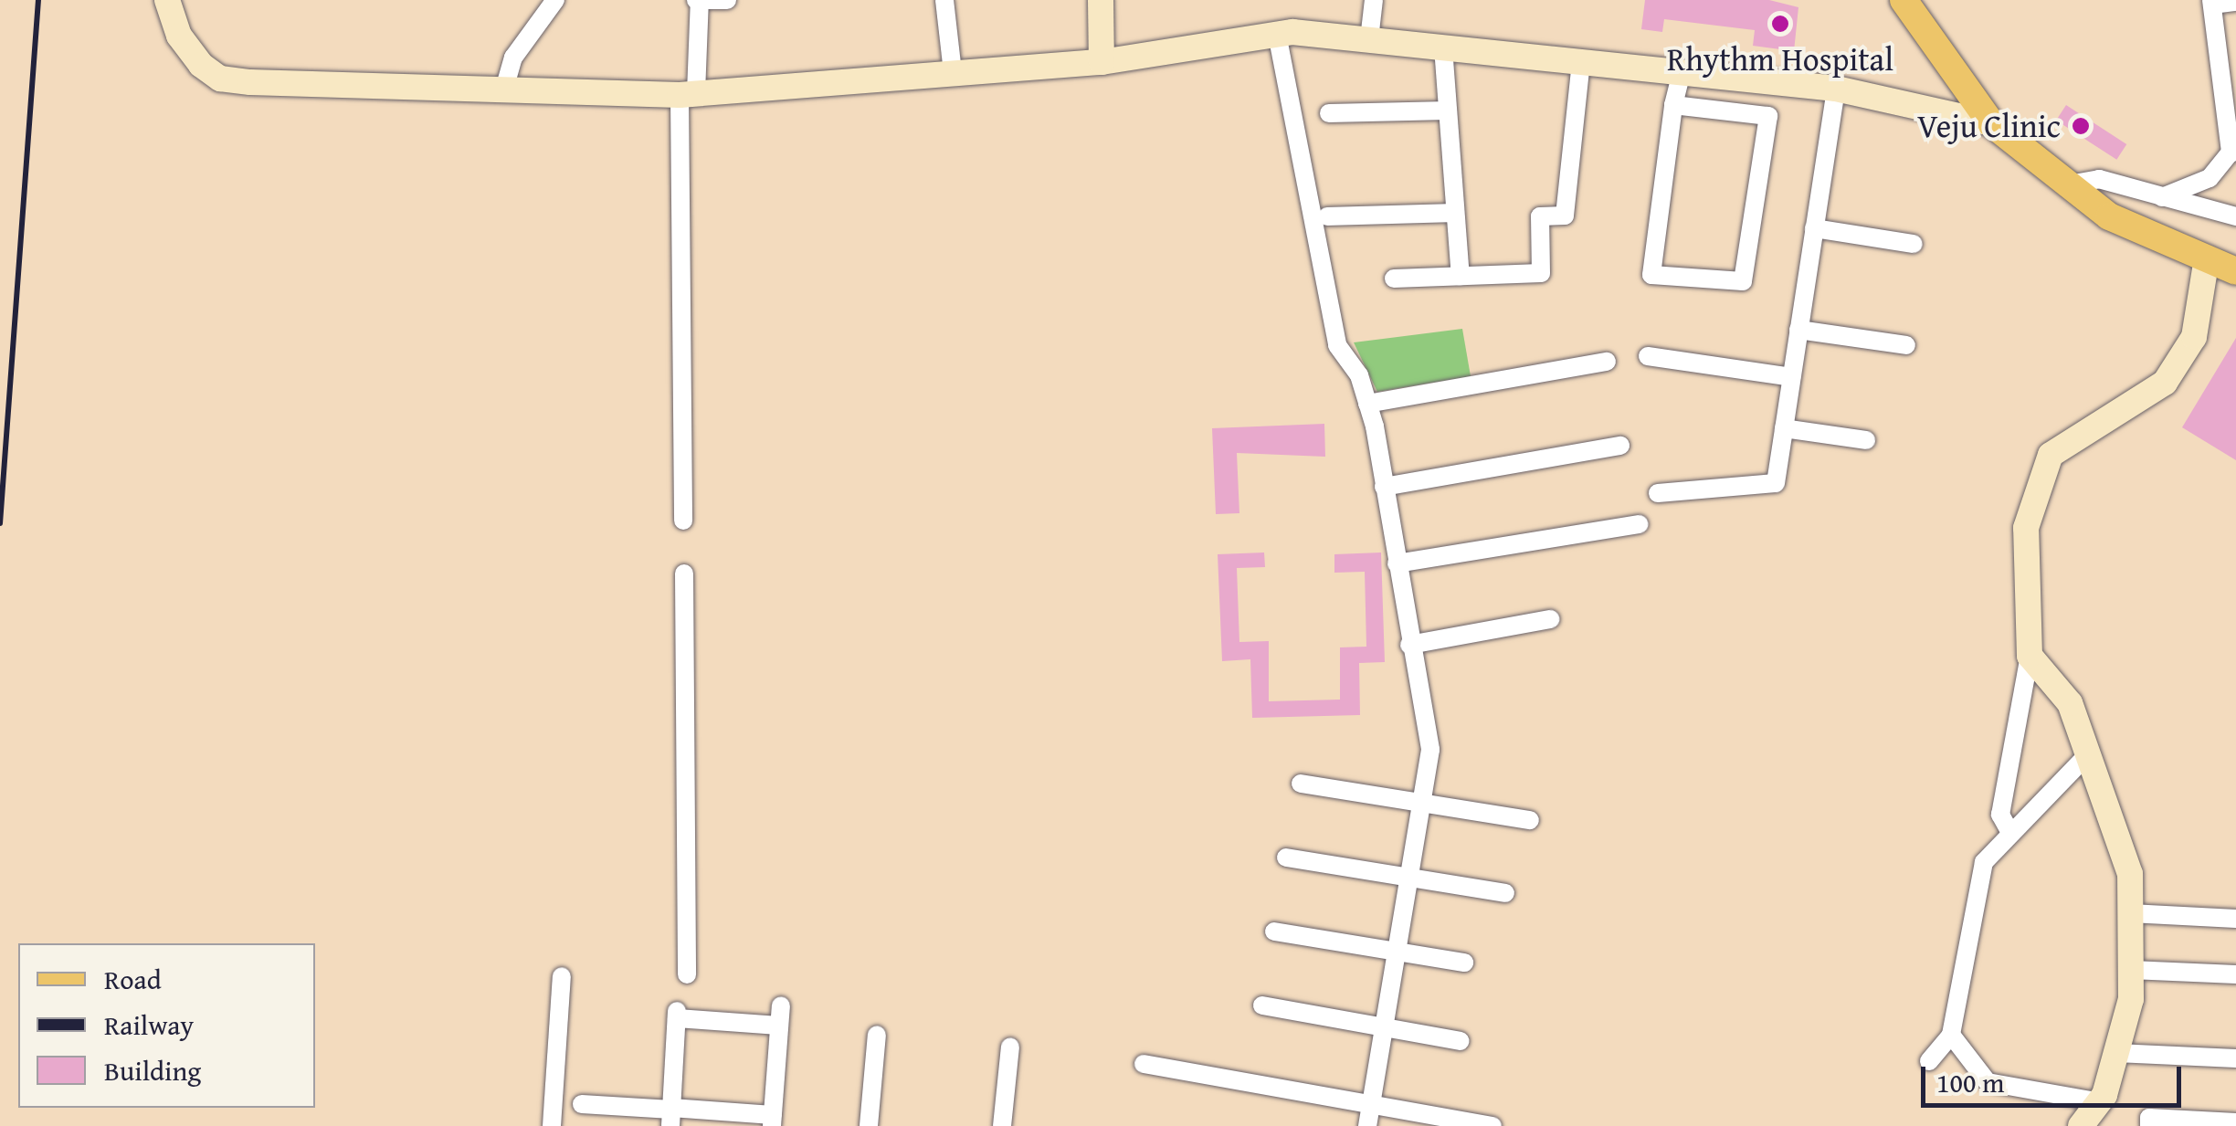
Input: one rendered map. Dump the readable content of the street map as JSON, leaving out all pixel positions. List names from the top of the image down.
{
  "places": ["Rhythm Hospital", "Veju Clinic"],
  "legend": ["Road", "Railway", "Building"],
  "scale_bar": "100 m"
}
